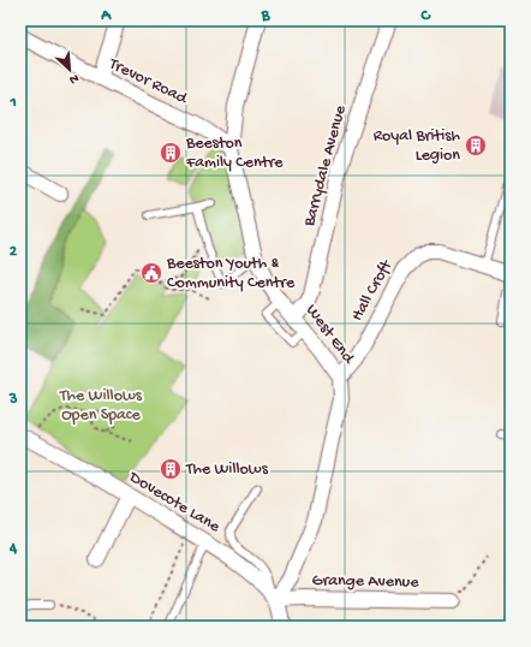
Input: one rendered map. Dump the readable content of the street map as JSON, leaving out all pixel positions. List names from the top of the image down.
{
  "streets": {
    "street": [
      "Trevor Road",
      "Barrydale Avenue",
      "Hall Croft",
      "West End",
      "Dovecote Lane",
      "Grange Avenue"
    ]
  },
  "crossings": [
    ["Trevor Road", "West End"],
    ["Barrydale Avenue", "West End"],
    ["Hall Croft", "West End"],
    ["West End", "Dovecote Lane"],
    ["West End", "Grange Avenue"],
    ["Dovecote Lane", "Grange Avenue"]
  ],
  "parks": ["The Willows Open Space"],
  "places": {
    "building": ["Royal British Legion", "Beeston Family Centre", "The Willows"],
    "public building": ["Beeston Youth & Community Centre"]
  },
  "north": "bottom right",
  "grid": {
    "columns": ["A", "B", "C"],
    "rows": [
      "1",
      "2",
      "3",
      "4"
    ]
  }
}
